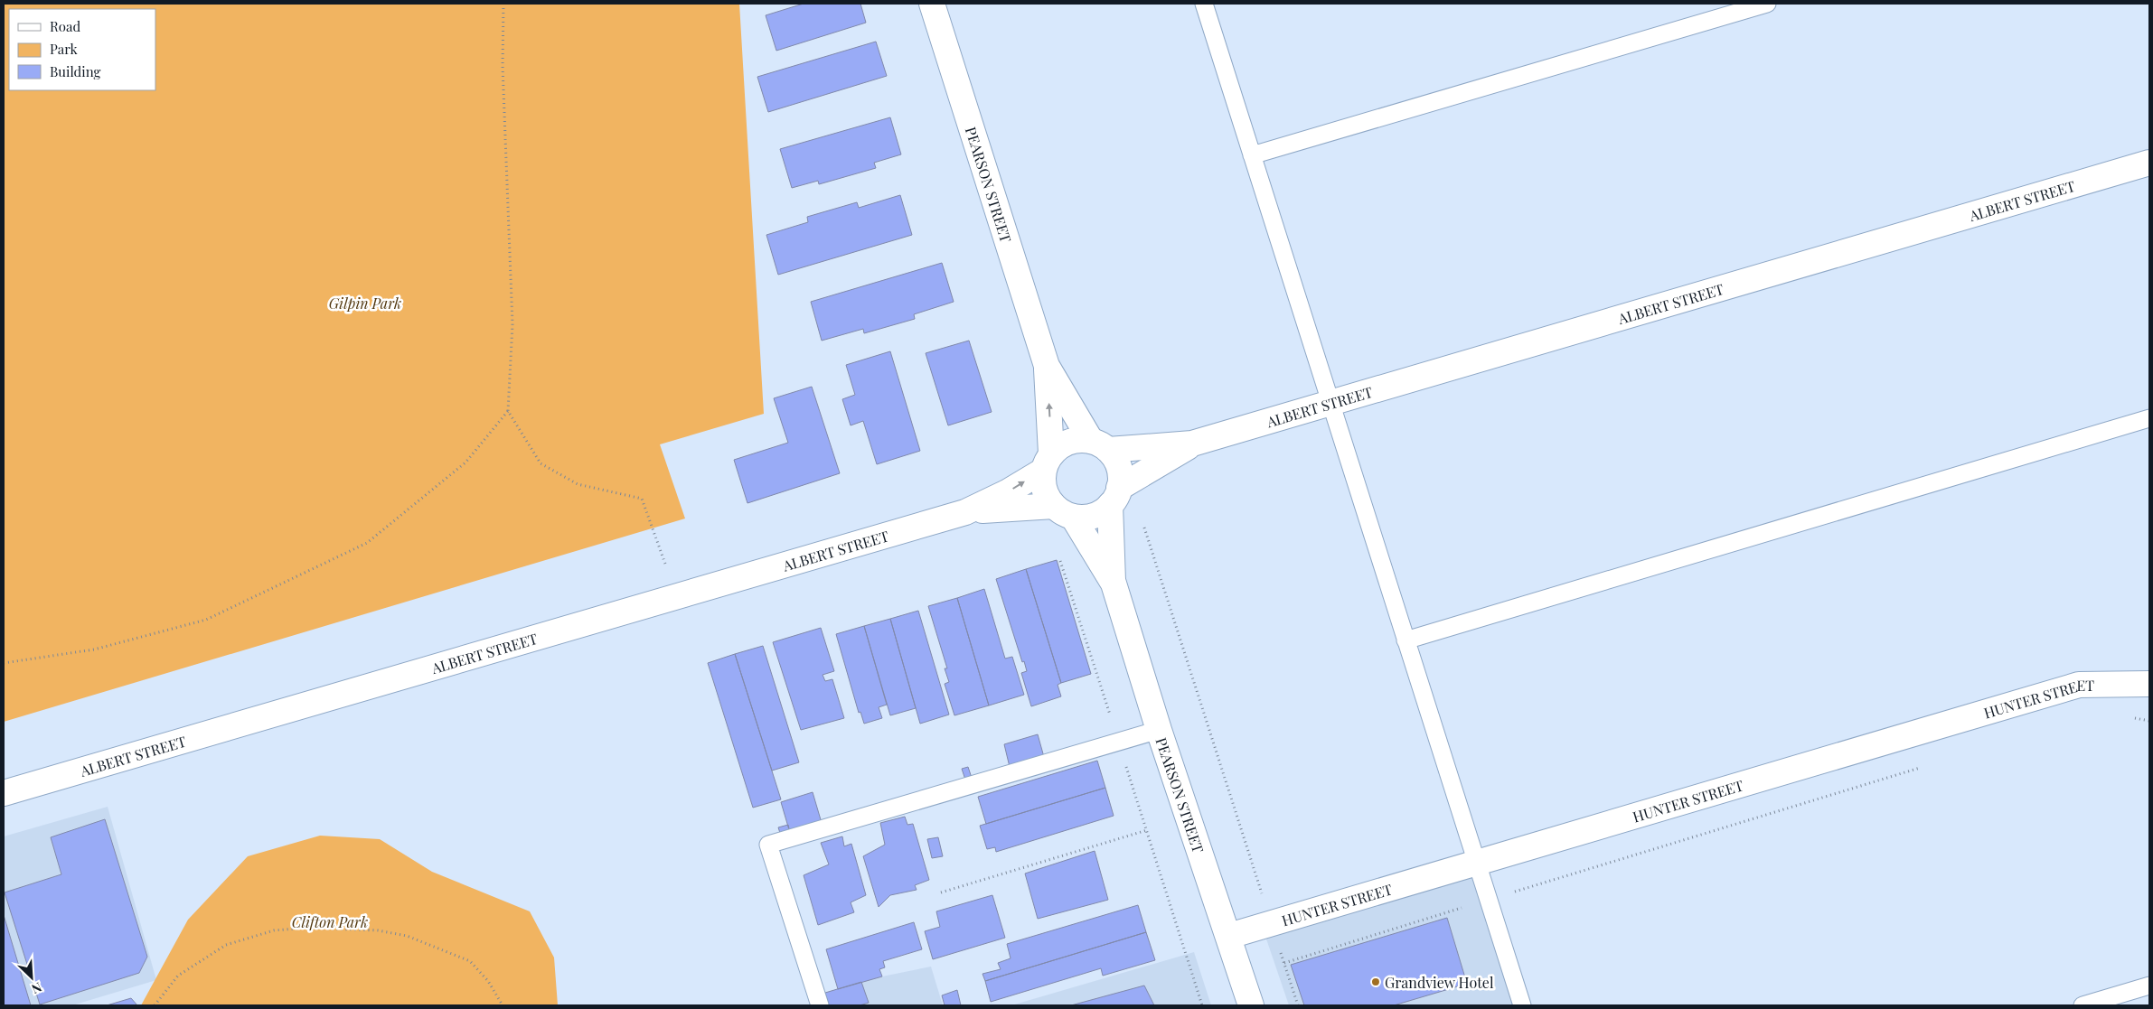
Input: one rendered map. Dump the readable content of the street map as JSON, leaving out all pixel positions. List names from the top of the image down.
{
  "streets": {
    "street": ["PEARSON STREET", "ALBERT STREET", "HUNTER STREET"]
  },
  "crossings": [
    ["PEARSON STREET", "ALBERT STREET"],
    ["PEARSON STREET", "HUNTER STREET"]
  ],
  "parks": ["Gilpin Park", "Clifton Park"],
  "places": ["Grandview Hotel"],
  "legend": ["Road", "Park", "Building"],
  "north": "bottom right"
}
